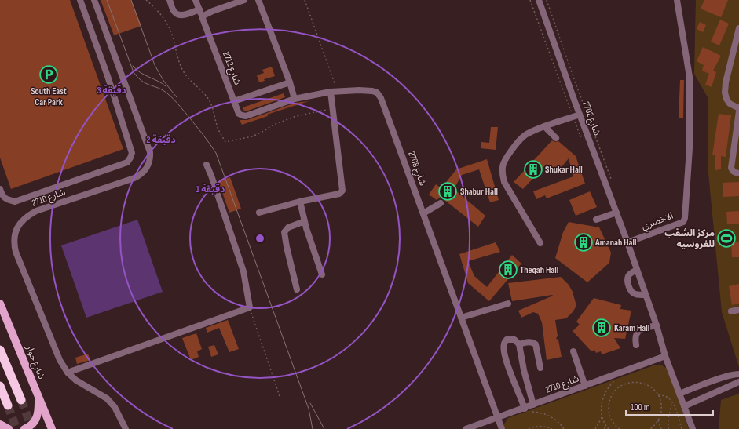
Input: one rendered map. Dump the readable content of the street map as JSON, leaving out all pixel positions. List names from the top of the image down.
{
  "streets": {
    "main road": ["شارع حوار"],
    "street": [
      "شارع 2712",
      "شارع 2702",
      "شارع 2708",
      "شارع 2710",
      "الاخضري"
    ]
  },
  "crossings": [
    ["شارع 2712", "شارع 2708"],
    ["شارع 2702", "الاخضري"],
    ["شارع 2708", "شارع 2710"]
  ],
  "places": {
    "parking": ["South East Car Park"],
    "building": [
      "Shukar Hall",
      "Shabur Hall",
      "Amanah Hall",
      "Theqah Hall",
      "Karam Hall"
    ],
    "sports": ["مركز الشقب للفروسيه"]
  },
  "scale_bar": "100 m",
  "rings": ["3 دقيقة", "2 دقيقة", "1 دقيقة"]
}
